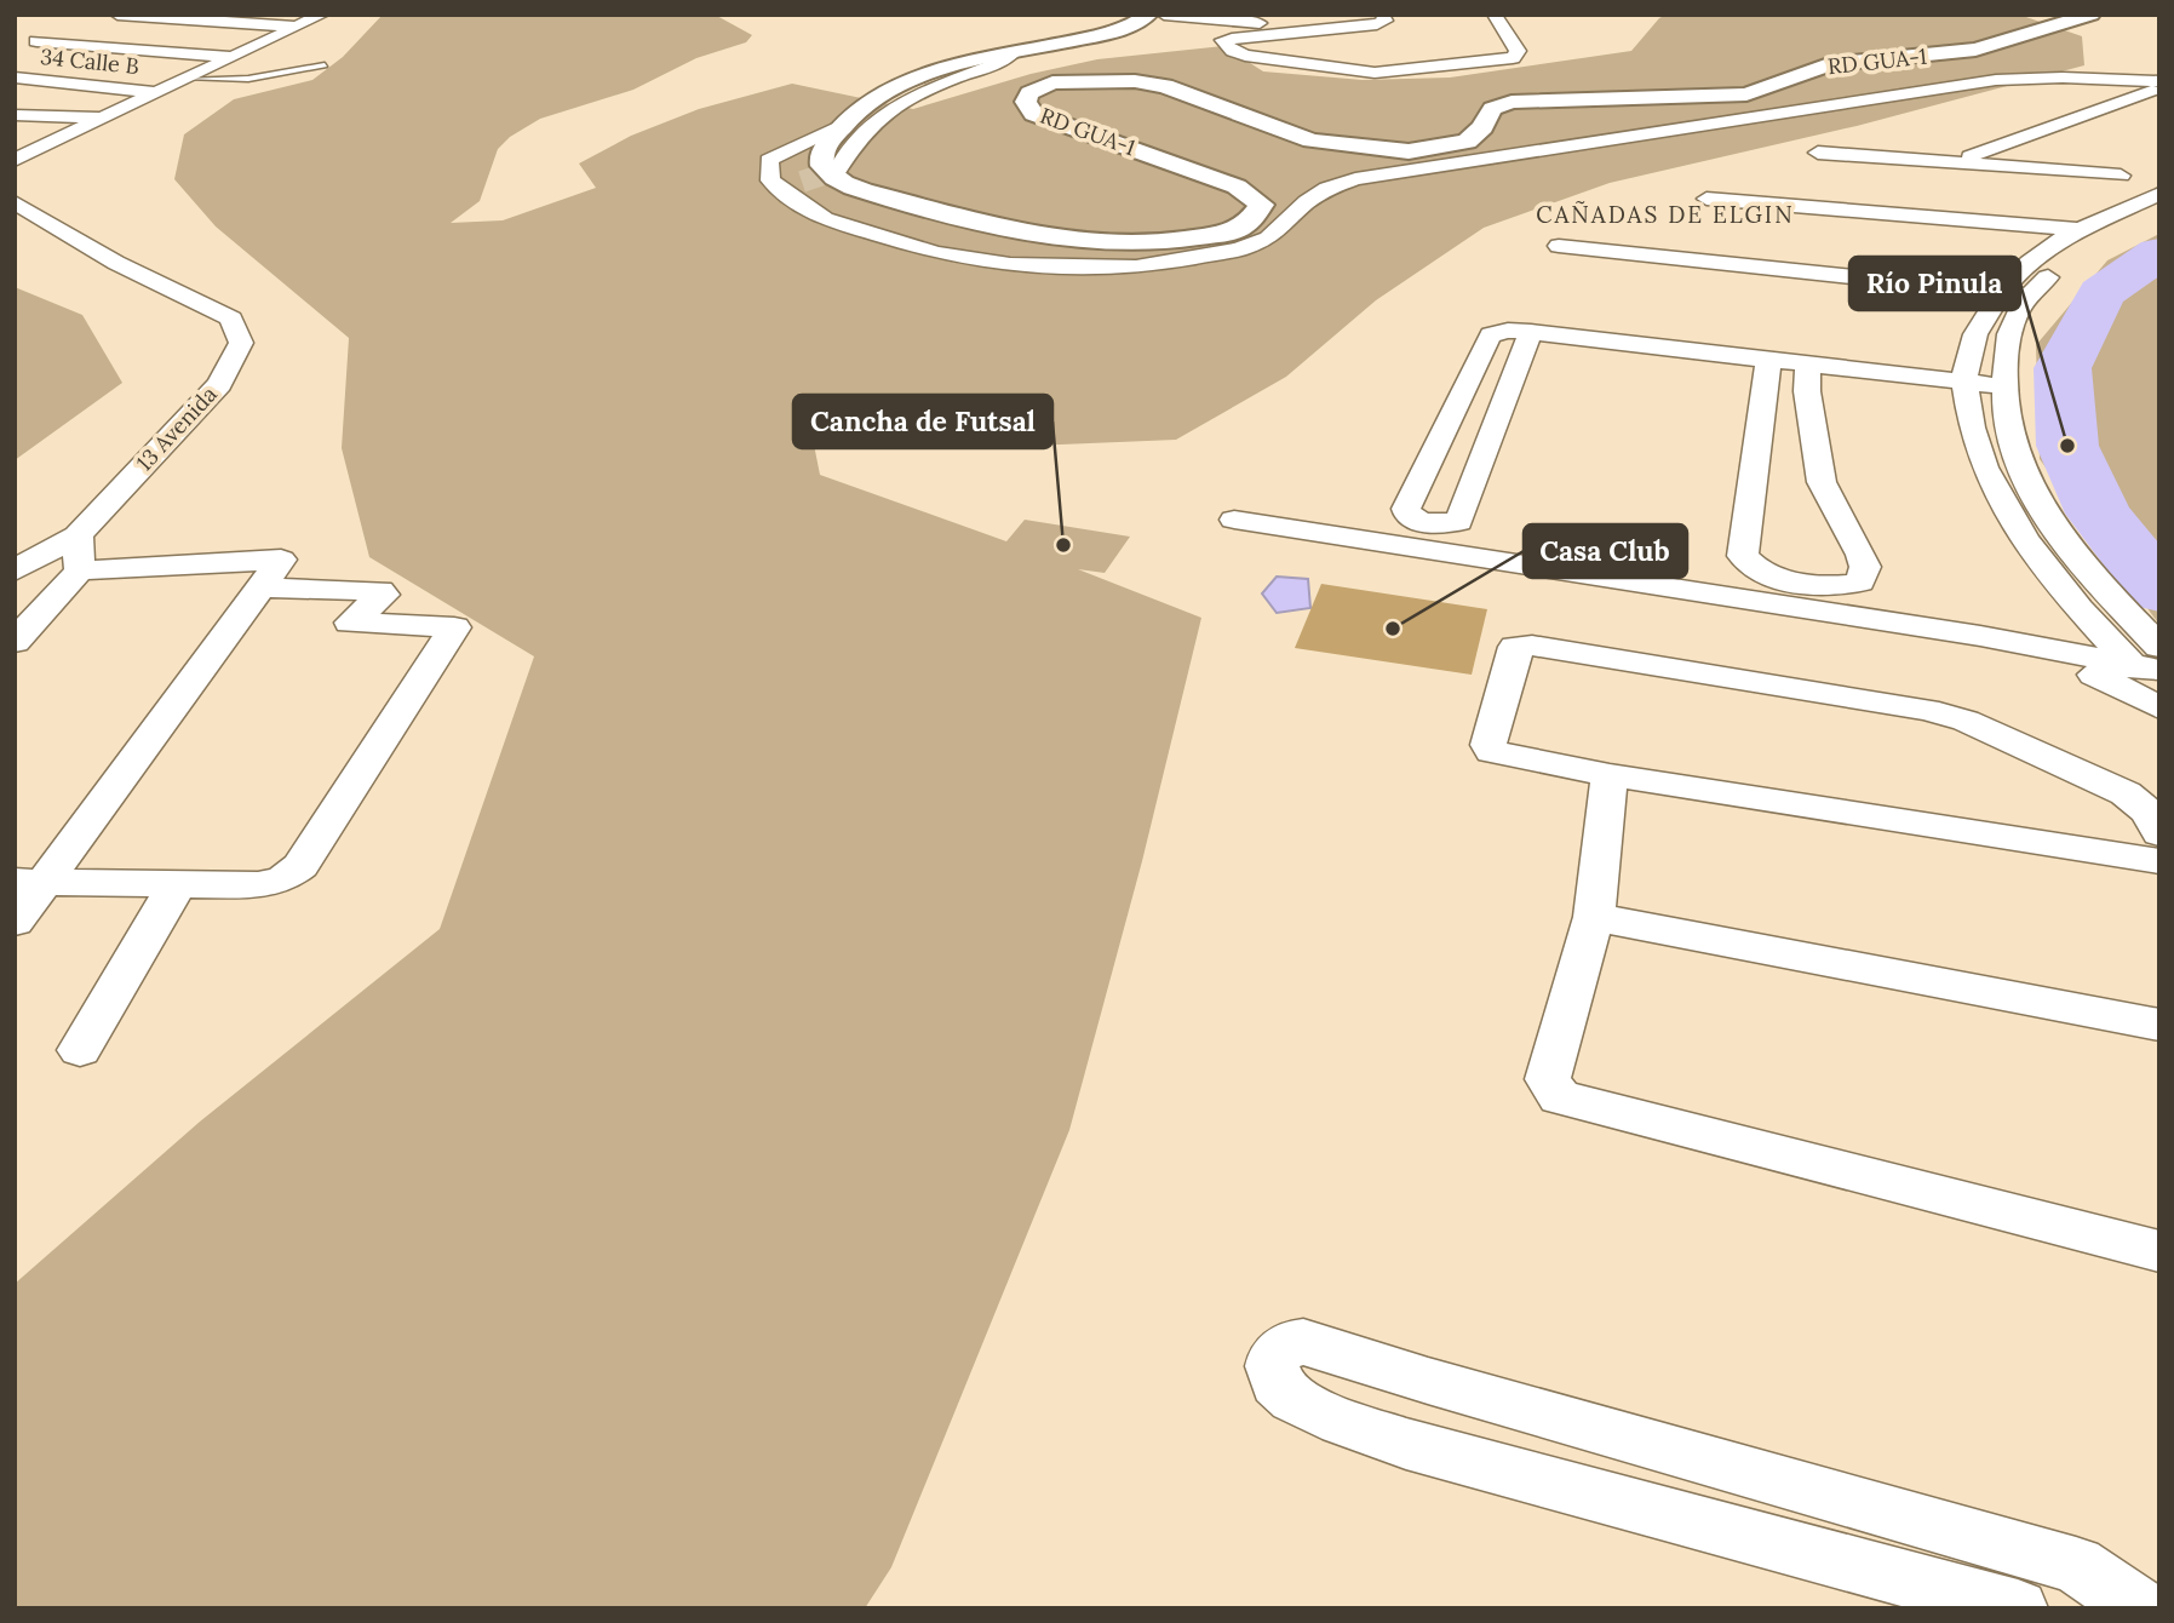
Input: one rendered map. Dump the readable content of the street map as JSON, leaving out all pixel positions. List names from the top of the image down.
{
  "streets": {
    "main road": ["RD GUA-1"],
    "street": ["34 Calle B", "13 Avenida"]
  },
  "districts": ["CAÑADAS DE ELGIN"],
  "places": ["Río Pinula", "Cancha de Futsal", "Casa Club"]
}
